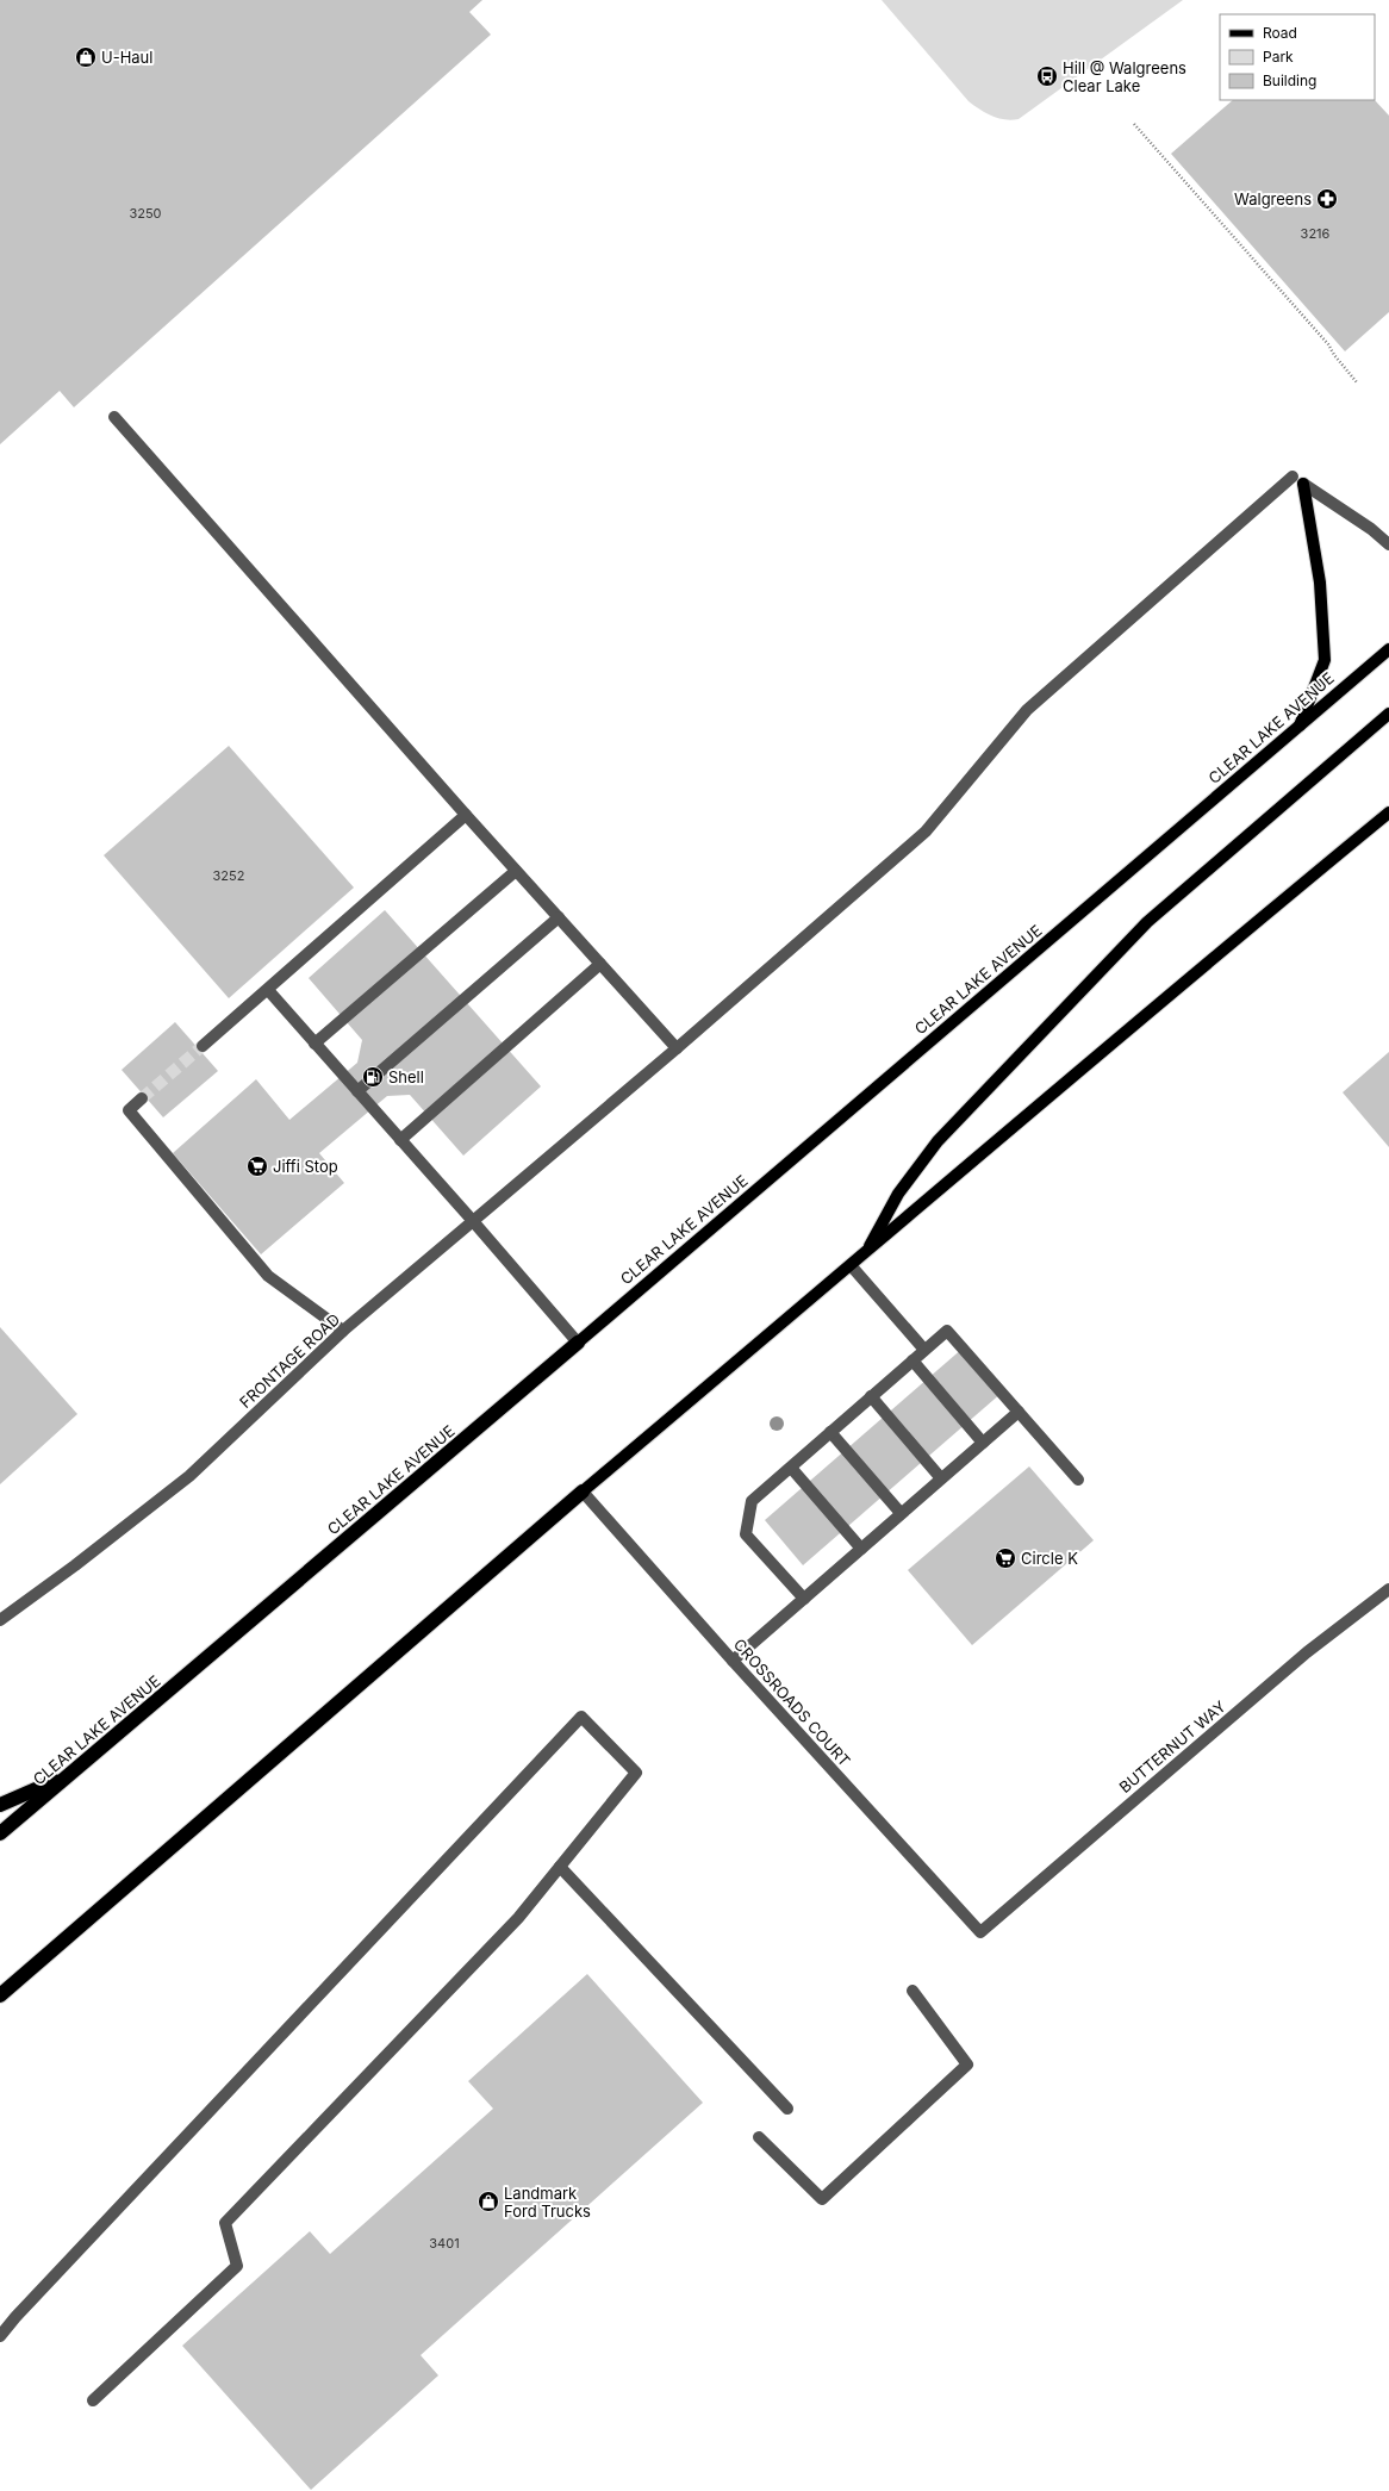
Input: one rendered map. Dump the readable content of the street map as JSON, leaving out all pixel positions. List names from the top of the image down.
{
  "streets": {
    "highway": ["CLEAR LAKE AVENUE"],
    "street": ["FRONTAGE ROAD", "CROSSROADS COURT", "BUTTERNUT WAY"]
  },
  "crossings": [
    ["CROSSROADS COURT", "BUTTERNUT WAY"]
  ],
  "places": {
    "shop": ["U-Haul", "Landmark Ford Trucks"],
    "bus stop": ["Hill @ Walgreens Clear Lake"],
    "pharmacy": ["Walgreens"],
    "fuel station": ["Shell"],
    "supermarket": ["Jiffi Stop", "Circle K"]
  },
  "house_numbers": [
    "3250",
    "3216",
    "3252",
    "3401"
  ],
  "legend": ["Road", "Park", "Building"]
}
